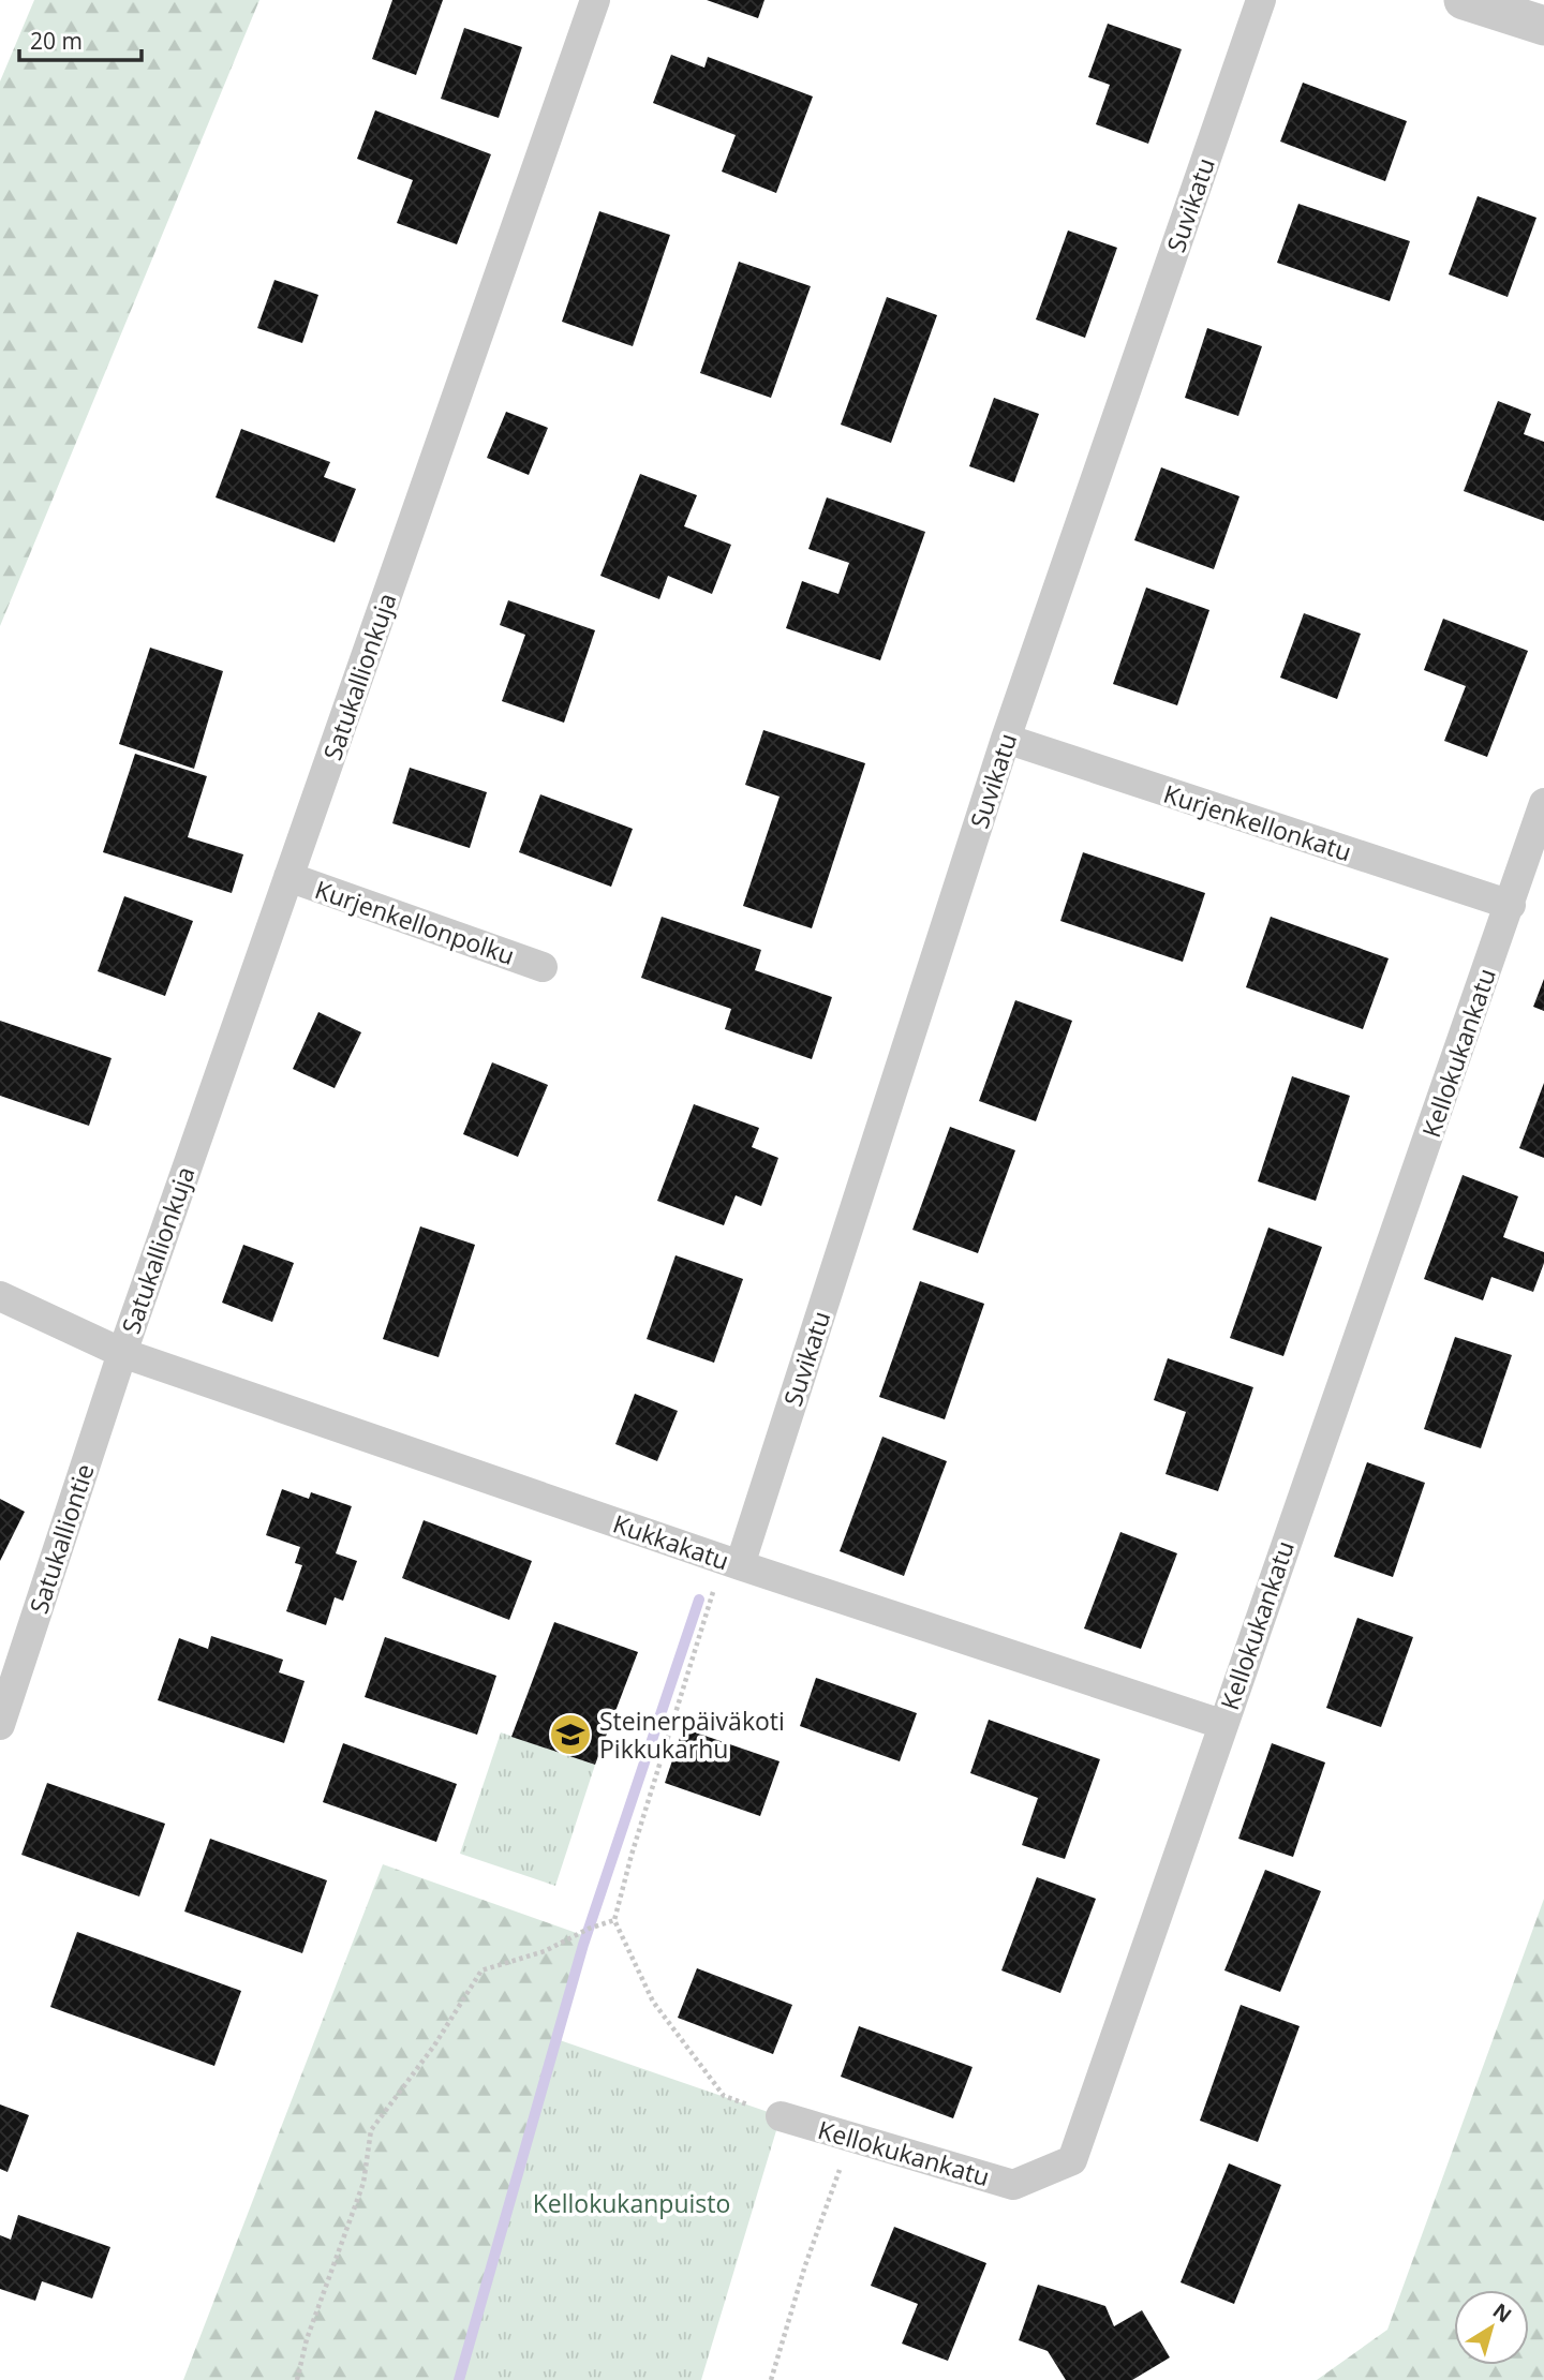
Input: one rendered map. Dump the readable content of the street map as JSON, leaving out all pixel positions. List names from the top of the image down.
{
  "streets": {
    "street": [
      "Suvikatu",
      "Satukallionkuja",
      "Kurjenkellonkatu",
      "Kurjenkellonpolku",
      "Kellokukankatu",
      "Satukalliontie",
      "Kukkakatu"
    ]
  },
  "crossings": [
    ["Suvikatu", "Kurjenkellonkatu"],
    ["Suvikatu", "Kukkakatu"],
    ["Satukallionkuja", "Kurjenkellonpolku"],
    ["Satukallionkuja", "Satukalliontie"],
    ["Satukallionkuja", "Kukkakatu"],
    ["Kurjenkellonkatu", "Kellokukankatu"],
    ["Kellokukankatu", "Kukkakatu"],
    ["Satukalliontie", "Kukkakatu"]
  ],
  "parks": ["Kellokukanpuisto"],
  "places": {
    "school or university": ["Steinerpäiväkoti Pikkukarhu"]
  },
  "scale_bar": "20 m",
  "north": "top right"
}
